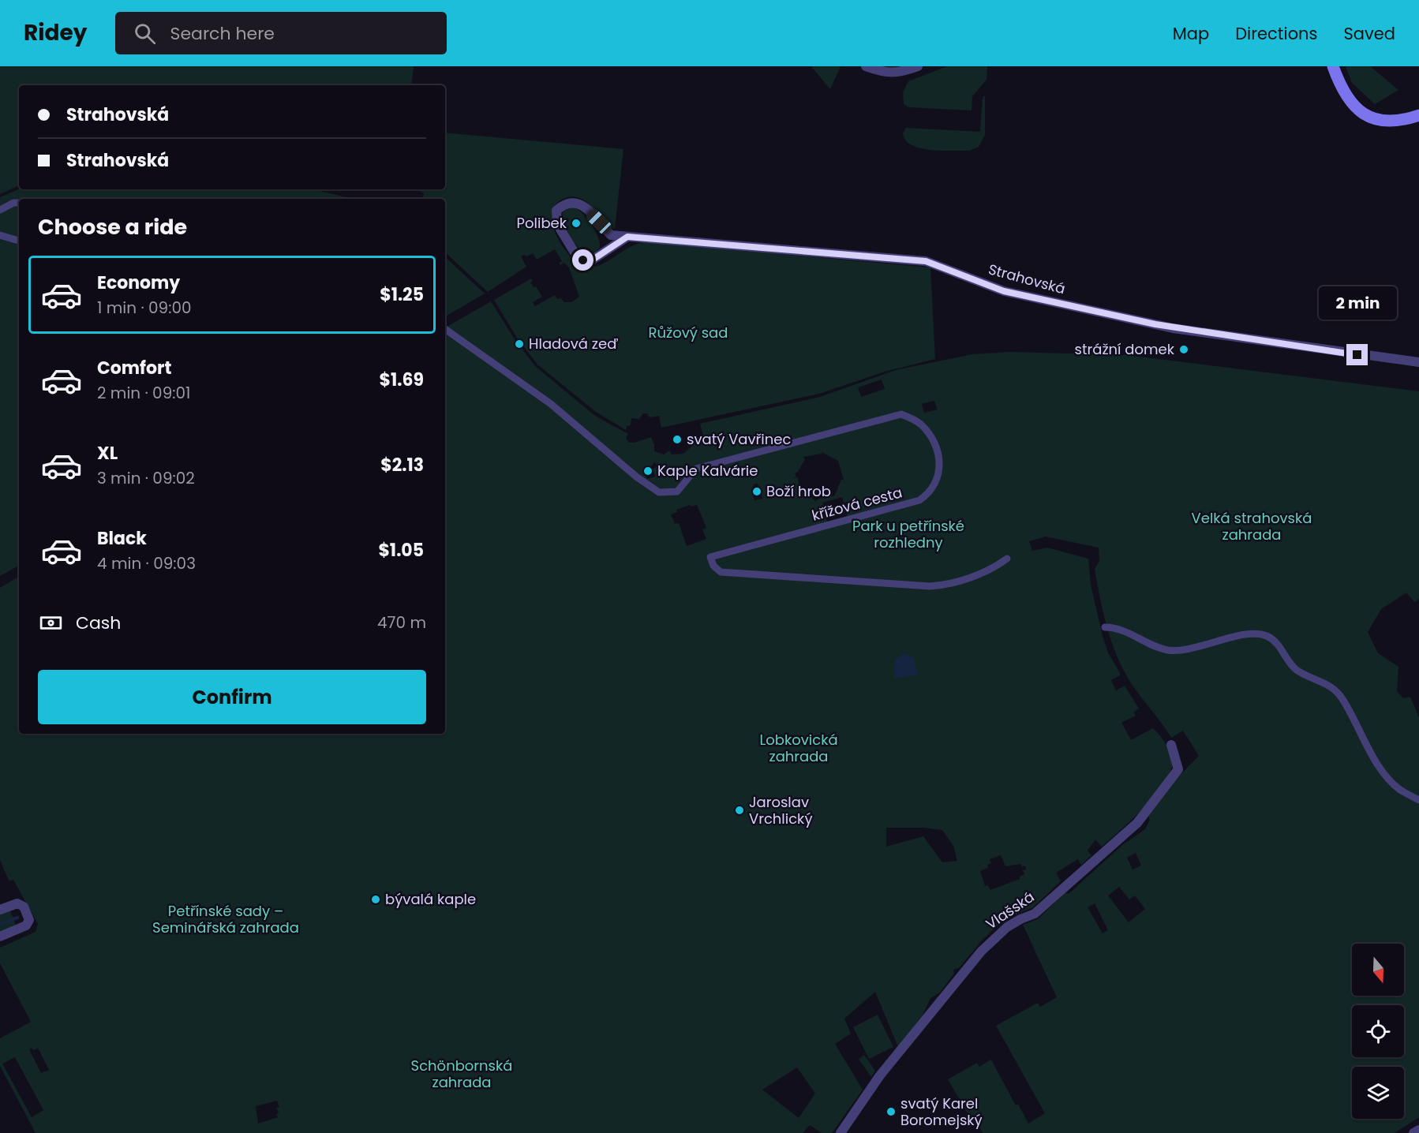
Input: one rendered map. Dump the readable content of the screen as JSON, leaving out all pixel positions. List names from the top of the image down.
{
  "streets": {
    "street": ["Strahovská", "křížová cesta", "Vlašská"]
  },
  "parks": [
    "Růžový sad",
    "Velká strahovská zahrada",
    "Park u petřínské rozhledny",
    "Lobkovická zahrada",
    "Petřínské sady – Seminářská zahrada",
    "Schönbornská zahrada"
  ],
  "places": [
    "Polibek",
    "Hladová zeď",
    "strážní domek",
    "svatý Vavřinec",
    "Kaple Kalvárie",
    "Boží hrob",
    "Jaroslav Vrchlický",
    "bývalá kaple",
    "svatý Karel Boromejský"
  ],
  "north": "bottom",
  "page": {
    "header": "Ridey",
    "search": "Search here",
    "nav": ["Map", "Directions", "Saved"],
    "banner": ["Strahovská", "Strahovská"],
    "heading": "Choose a ride",
    "list": [
      {
        "name": "Economy",
        "note": "1 min · 09:00",
        "value": "$1.25"
      },
      {
        "name": "Comfort",
        "note": "2 min · 09:01",
        "value": "$1.69"
      },
      {
        "name": "XL",
        "note": "3 min · 09:02",
        "value": "$2.13"
      },
      {
        "name": "Black",
        "note": "4 min · 09:03",
        "value": "$1.05"
      }
    ],
    "bubble": "2 min",
    "pay": ["Cash", "470 m"],
    "buttons": "Confirm"
  }
}
